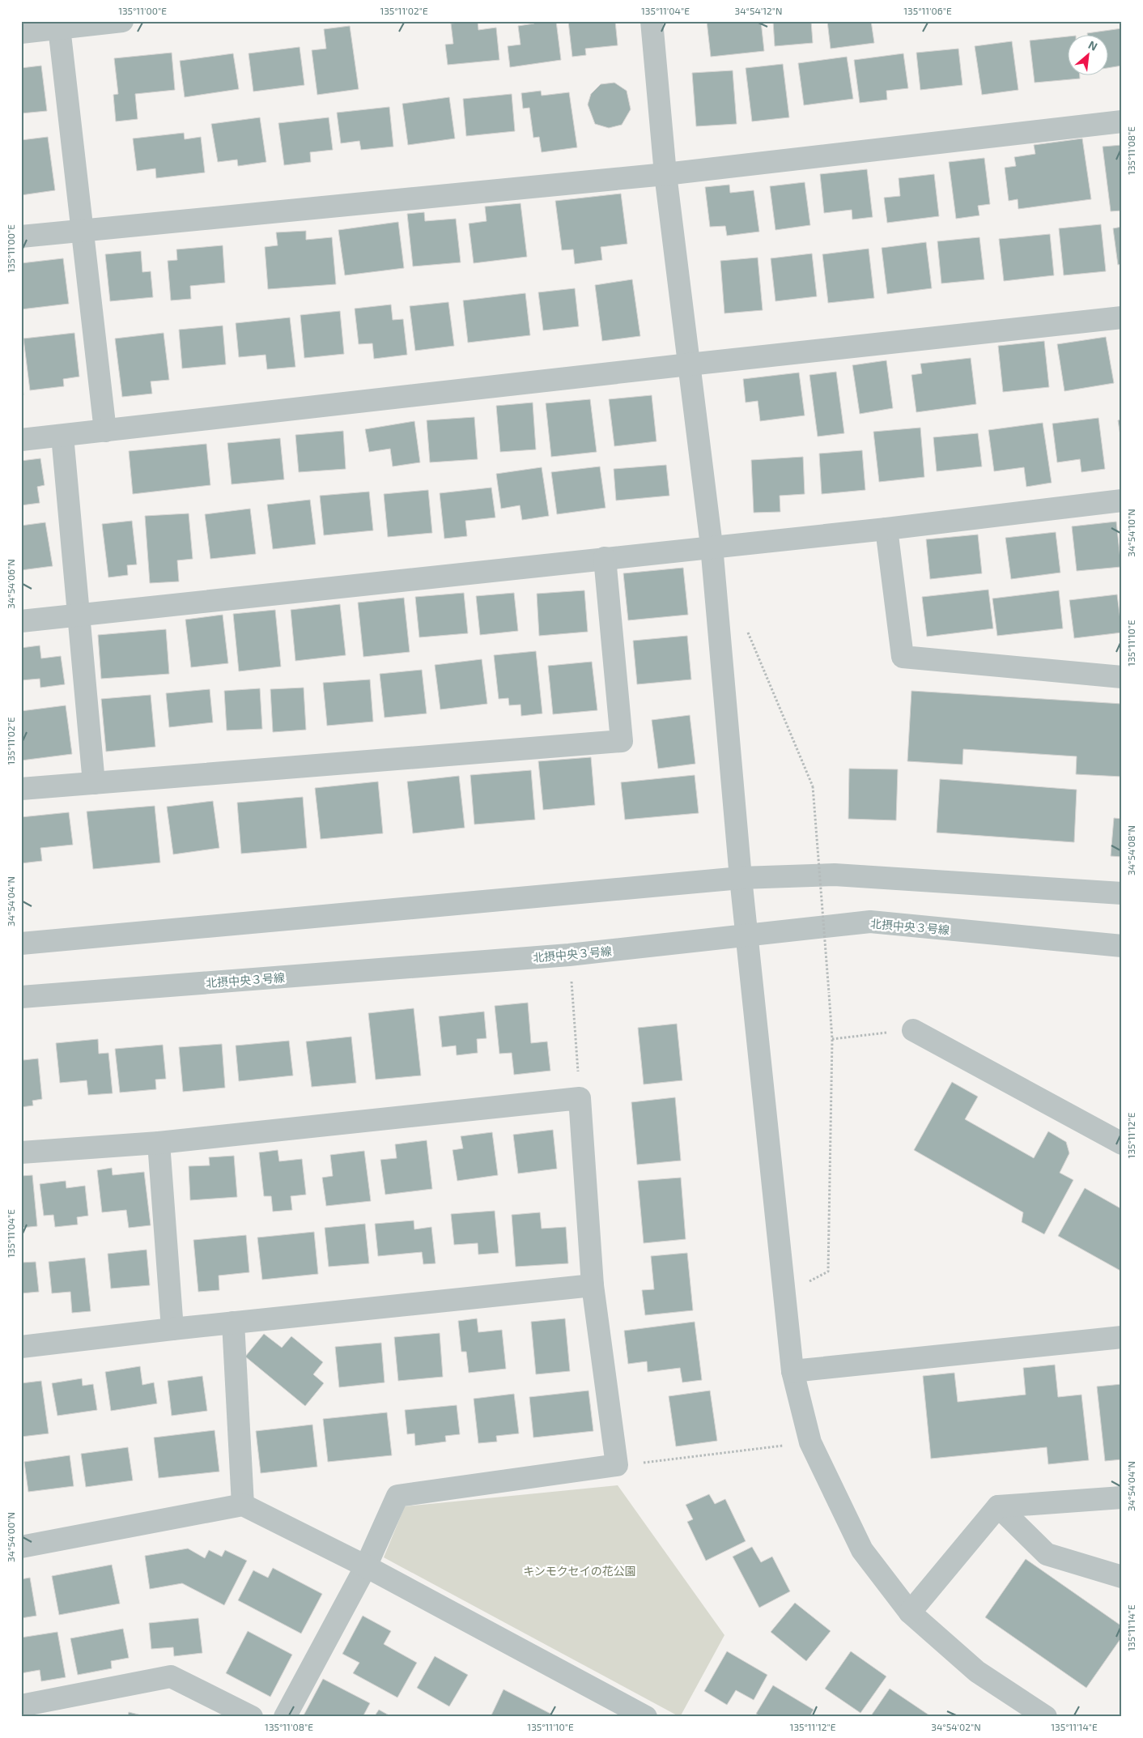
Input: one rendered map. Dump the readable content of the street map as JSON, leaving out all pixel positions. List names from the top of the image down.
{
  "streets": {
    "street": ["北摂中央３号線"]
  },
  "parks": ["キンモクセイの花公園"],
  "north": "top right",
  "coordinates": [
    "135°11'00\"E",
    "135°11'02\"E",
    "135°11'04\"E",
    "34°54'12\"N",
    "135°11'06\"E",
    "135°11'08\"E",
    "34°54'10\"N",
    "34°54'06\"N",
    "135°11'10\"E",
    "34°54'08\"N",
    "34°54'04\"N",
    "135°11'12\"E",
    "34°54'00\"N",
    "135°11'14\"E",
    "34°54'02\"N"
  ]
}
